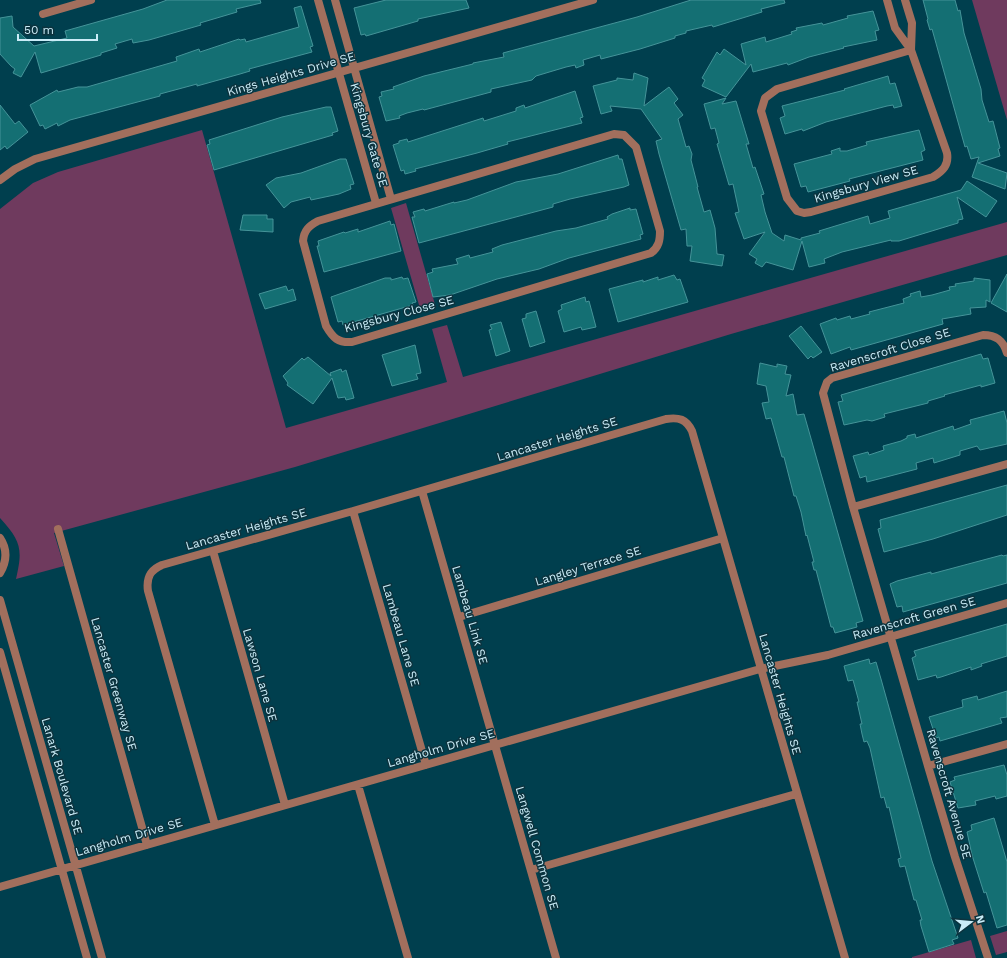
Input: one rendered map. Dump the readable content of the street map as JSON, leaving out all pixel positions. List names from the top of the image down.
{
  "streets": {
    "street": [
      "Kings Heights Drive SE",
      "Kingsbury Gate SE",
      "Kingsbury View SE",
      "Kingsbury Close SE",
      "Ravenscroft Close SE",
      "Lancaster Heights SE",
      "Langley Terrace SE",
      "Lambeau Link SE",
      "Ravenscroft Green SE",
      "Lambeau Lane SE",
      "Lawson Lane SE",
      "Lancaster Greenway SE",
      "Langholm Drive SE",
      "Lanark Boulevard SE",
      "Ravenscroft Avenue SE",
      "Langwell Common SE"
    ]
  },
  "crossings": [
    ["Kings Heights Drive SE", "Kingsbury Gate SE"],
    ["Kingsbury Gate SE", "Kingsbury Close SE"],
    ["Ravenscroft Close SE", "Ravenscroft Green SE"],
    ["Ravenscroft Close SE", "Ravenscroft Avenue SE"],
    ["Lancaster Heights SE", "Langley Terrace SE"],
    ["Lancaster Heights SE", "Lambeau Link SE"],
    ["Lancaster Heights SE", "Lambeau Lane SE"],
    ["Lancaster Heights SE", "Lawson Lane SE"],
    ["Lancaster Heights SE", "Langholm Drive SE"],
    ["Langley Terrace SE", "Lambeau Link SE"],
    ["Lambeau Link SE", "Langholm Drive SE"],
    ["Lambeau Link SE", "Langwell Common SE"],
    ["Ravenscroft Green SE", "Langholm Drive SE"],
    ["Ravenscroft Green SE", "Ravenscroft Avenue SE"],
    ["Lambeau Lane SE", "Langholm Drive SE"],
    ["Lawson Lane SE", "Langholm Drive SE"],
    ["Lancaster Greenway SE", "Langholm Drive SE"],
    ["Langholm Drive SE", "Lanark Boulevard SE"],
    ["Langholm Drive SE", "Langwell Common SE"]
  ],
  "scale_bar": "50 m",
  "north": "right"
}
